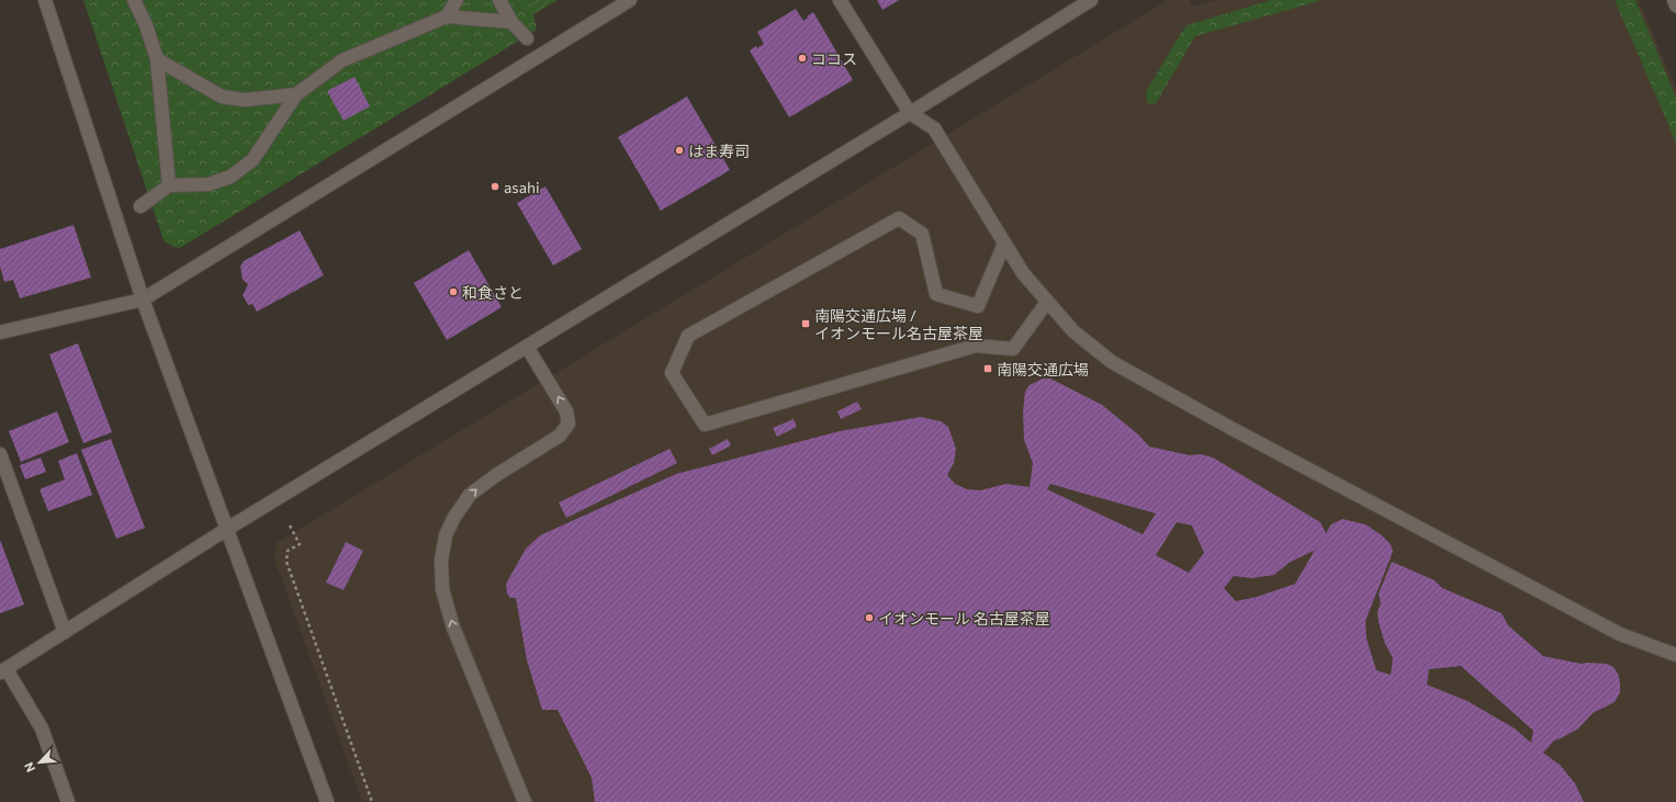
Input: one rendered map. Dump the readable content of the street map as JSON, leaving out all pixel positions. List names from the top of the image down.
{
  "places": {
    "other": [
      "ココス",
      "はま寿司",
      "asahi",
      "和食さと",
      "イオンモール 名古屋茶屋"
    ],
    "transit": ["南陽交通広場 / イオンモール名古屋茶屋", "南陽交通広場"]
  },
  "north": "bottom left"
}
